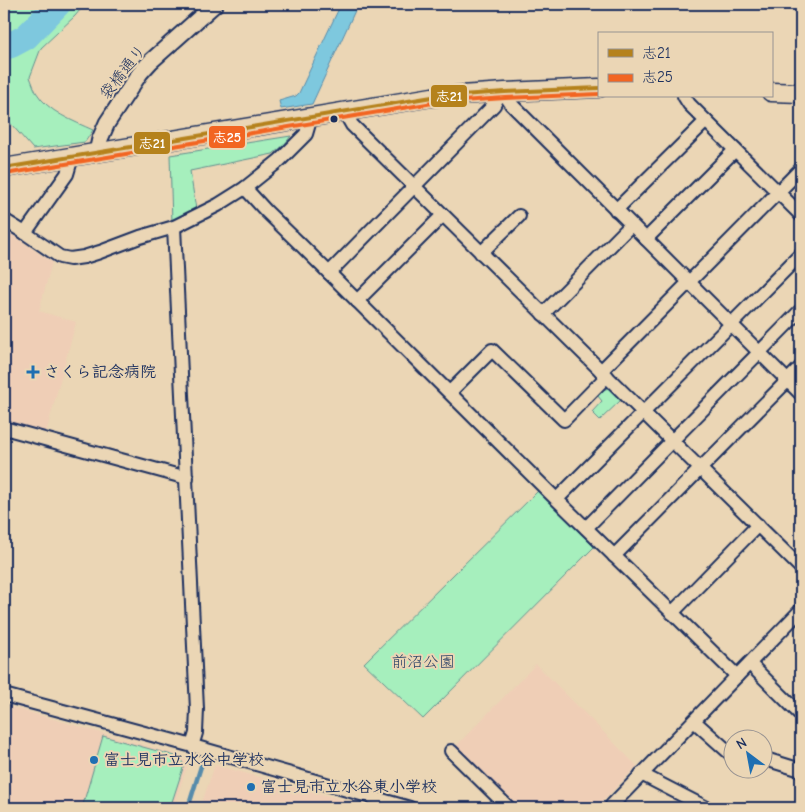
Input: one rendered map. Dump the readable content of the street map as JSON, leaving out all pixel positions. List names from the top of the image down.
{
  "streets": {
    "street": ["袋橋通り"]
  },
  "parks": ["前沼公園"],
  "places": {
    "health": ["さくら記念病院"],
    "other": ["富士見市立水谷中学校", "富士見市立水谷東小学校"]
  },
  "lines": ["transit line 志21", "transit line 志25"],
  "legend": ["志21", "志25"],
  "north": "top left"
}
